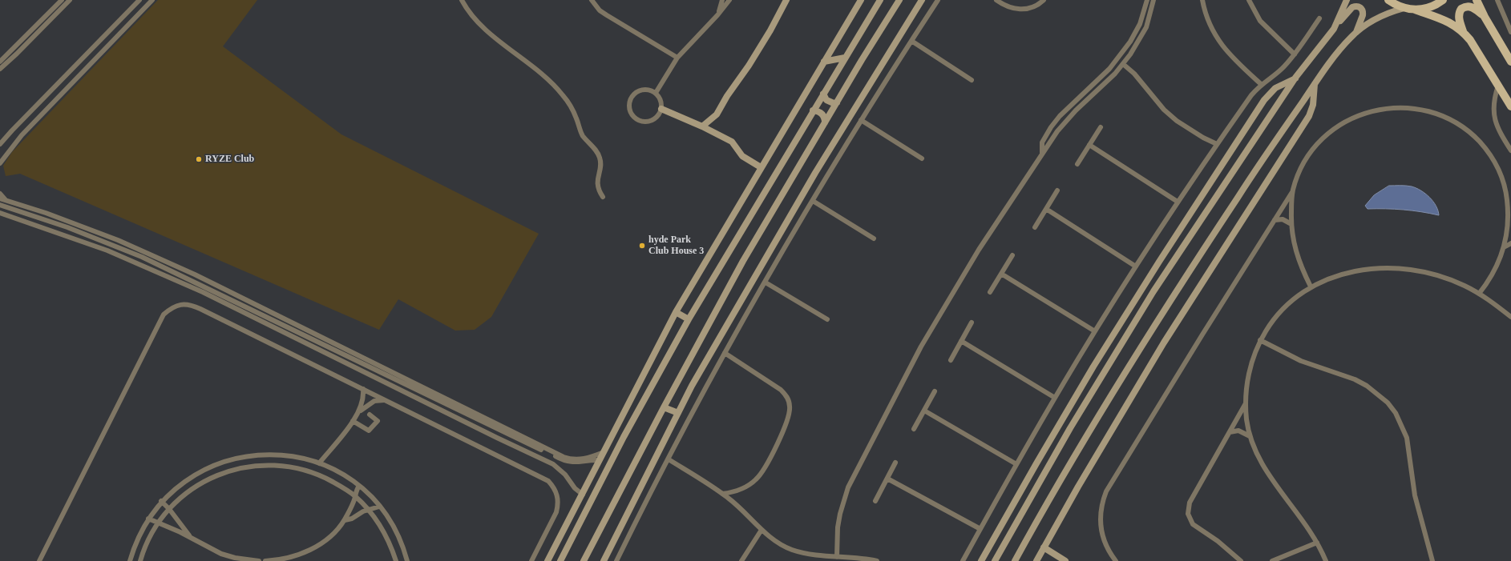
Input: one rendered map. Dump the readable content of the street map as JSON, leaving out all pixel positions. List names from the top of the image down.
{
  "places": ["RYZE Club", "hyde Park Club House 3"]
}
